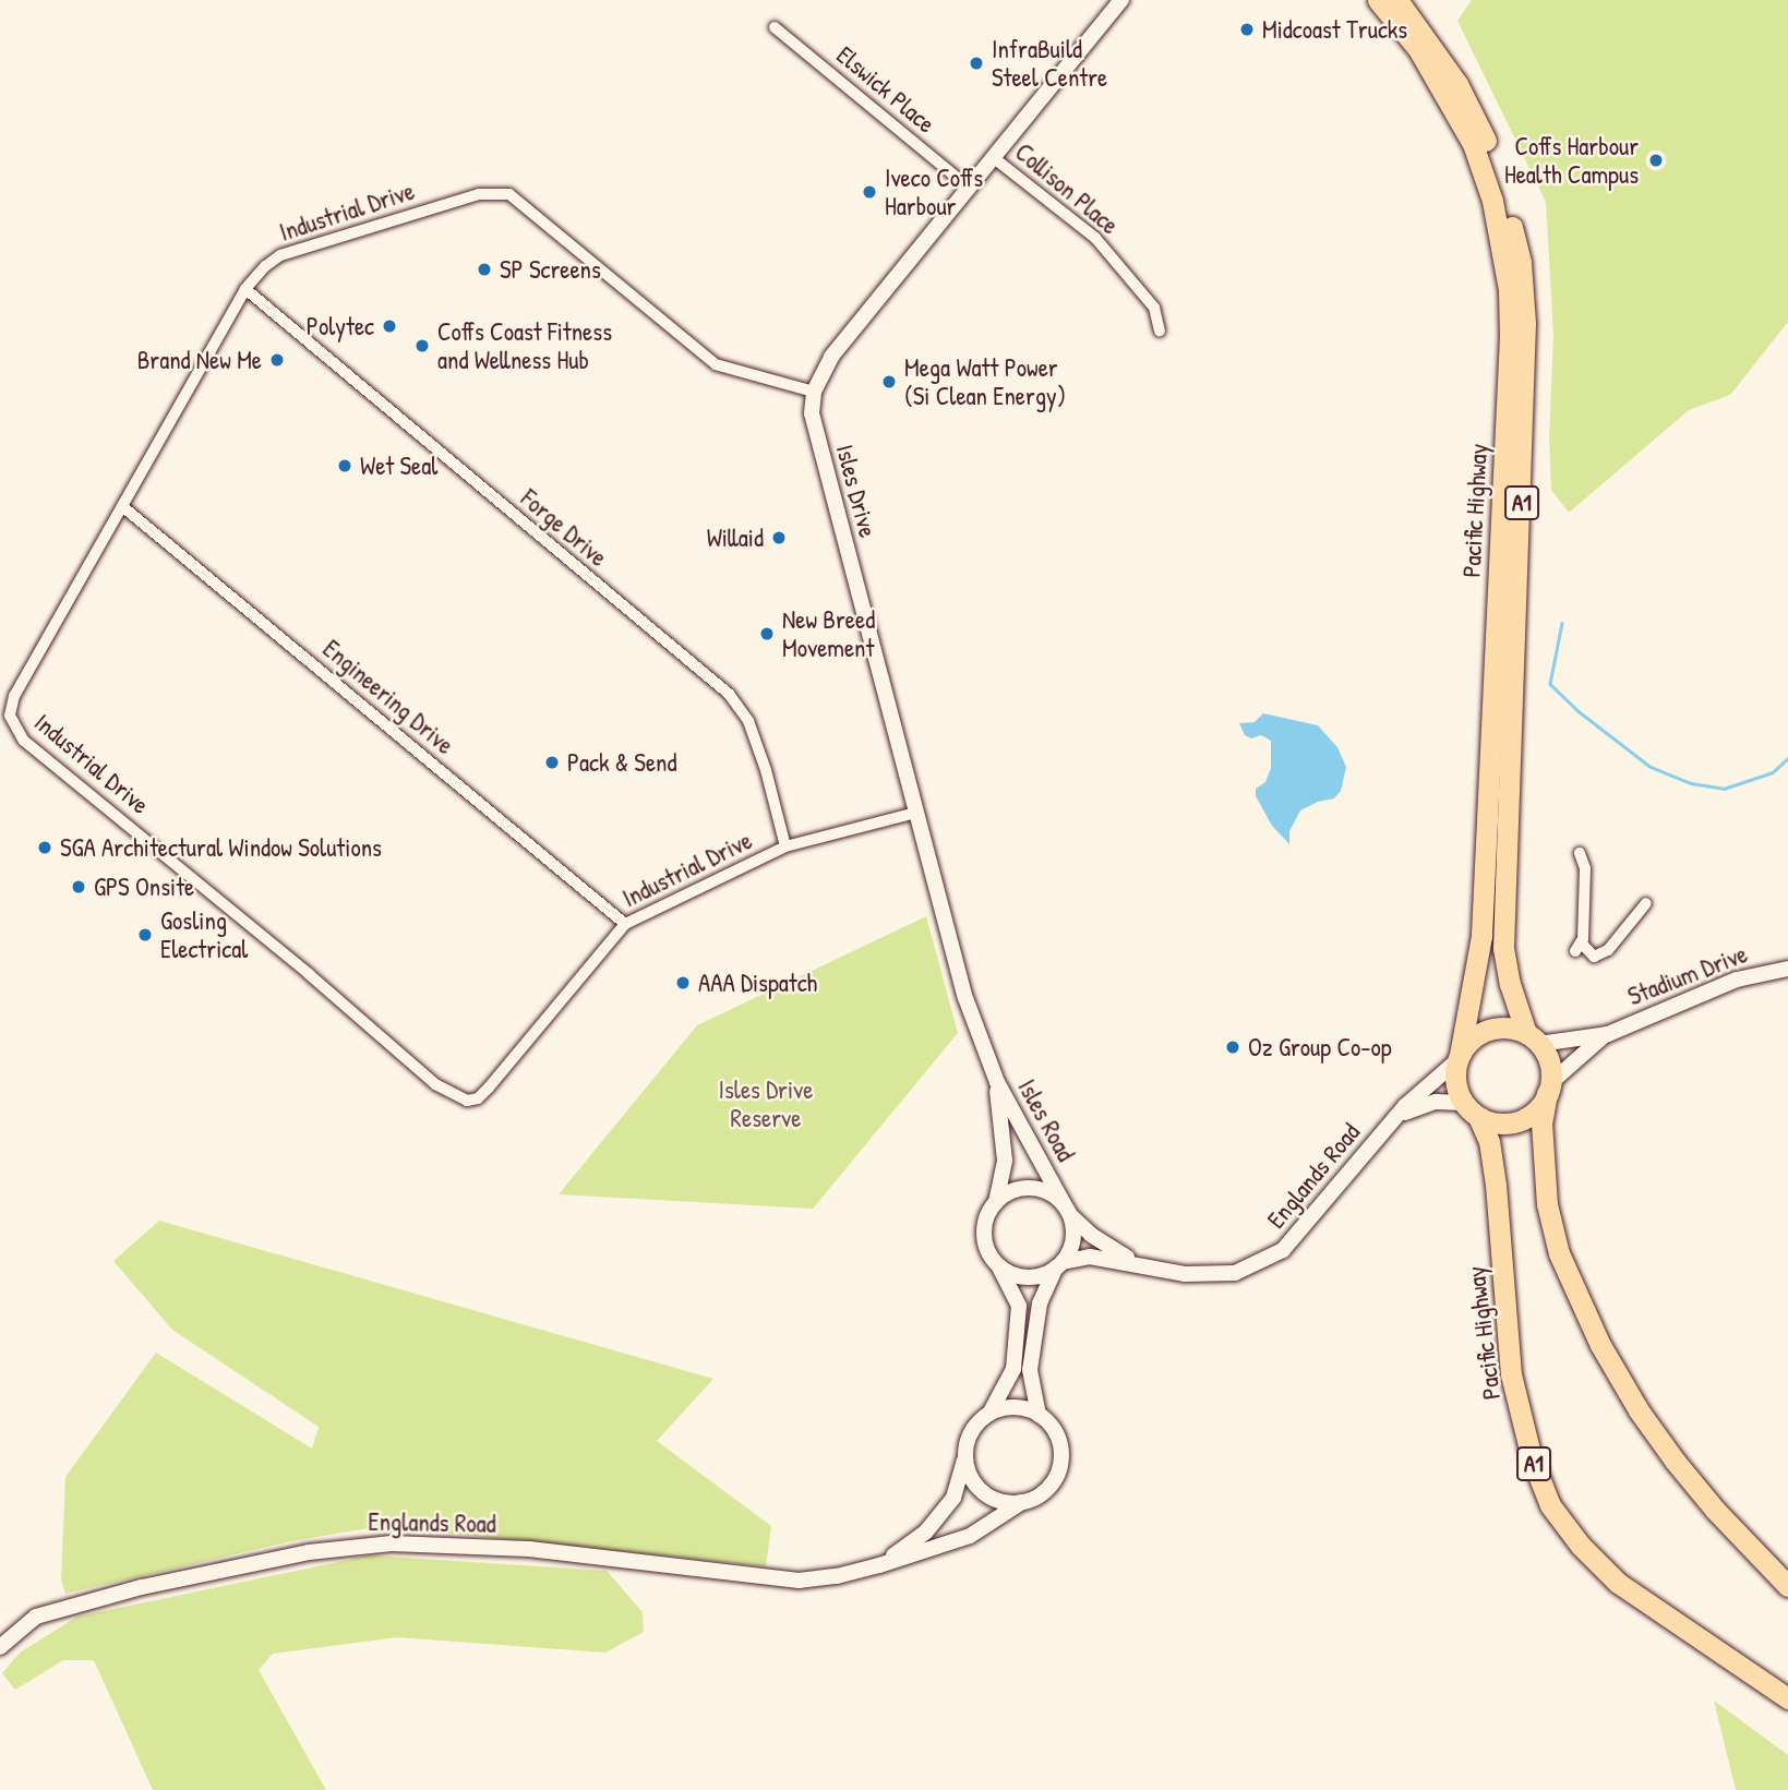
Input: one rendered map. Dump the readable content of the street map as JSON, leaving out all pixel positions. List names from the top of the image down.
{
  "streets": {
    "highway": ["A1", "Pacific Highway"],
    "street": [
      "Elswick Place",
      "Collison Place",
      "Industrial Drive",
      "Isles Drive",
      "Forge Drive",
      "Engineering Drive",
      "Stadium Drive",
      "Isles Road",
      "Englands Road"
    ]
  },
  "crossings": [
    ["Elswick Place", "Isles Drive"],
    ["Collison Place", "Isles Drive"],
    ["Industrial Drive", "Isles Drive"],
    ["Industrial Drive", "Forge Drive"],
    ["Industrial Drive", "Engineering Drive"],
    ["Isles Drive", "Isles Road"],
    ["A1", "Pacific Highway"],
    ["A1", "Stadium Drive"],
    ["A1", "Englands Road"],
    ["Pacific Highway", "Stadium Drive"],
    ["Pacific Highway", "Englands Road"],
    ["Stadium Drive", "Englands Road"],
    ["Isles Road", "Englands Road"]
  ],
  "parks": ["Isles Drive Reserve"],
  "places": [
    "Midcoast Trucks",
    "InfraBuild Steel Centre",
    "Coffs Harbour Health Campus",
    "Iveco Coffs Harbour",
    "SP Screens",
    "Polytec",
    "Coffs Coast Fitness and Wellness Hub",
    "Brand New Me",
    "Mega Watt Power (Si Clean Energy)",
    "Wet Seal",
    "Willaid",
    "New Breed Movement",
    "Pack & Send",
    "SGA Architectural Window Solutions",
    "GPS Onsite",
    "Gosling Electrical",
    "AAA Dispatch",
    "Oz Group Co-op"
  ]
}
